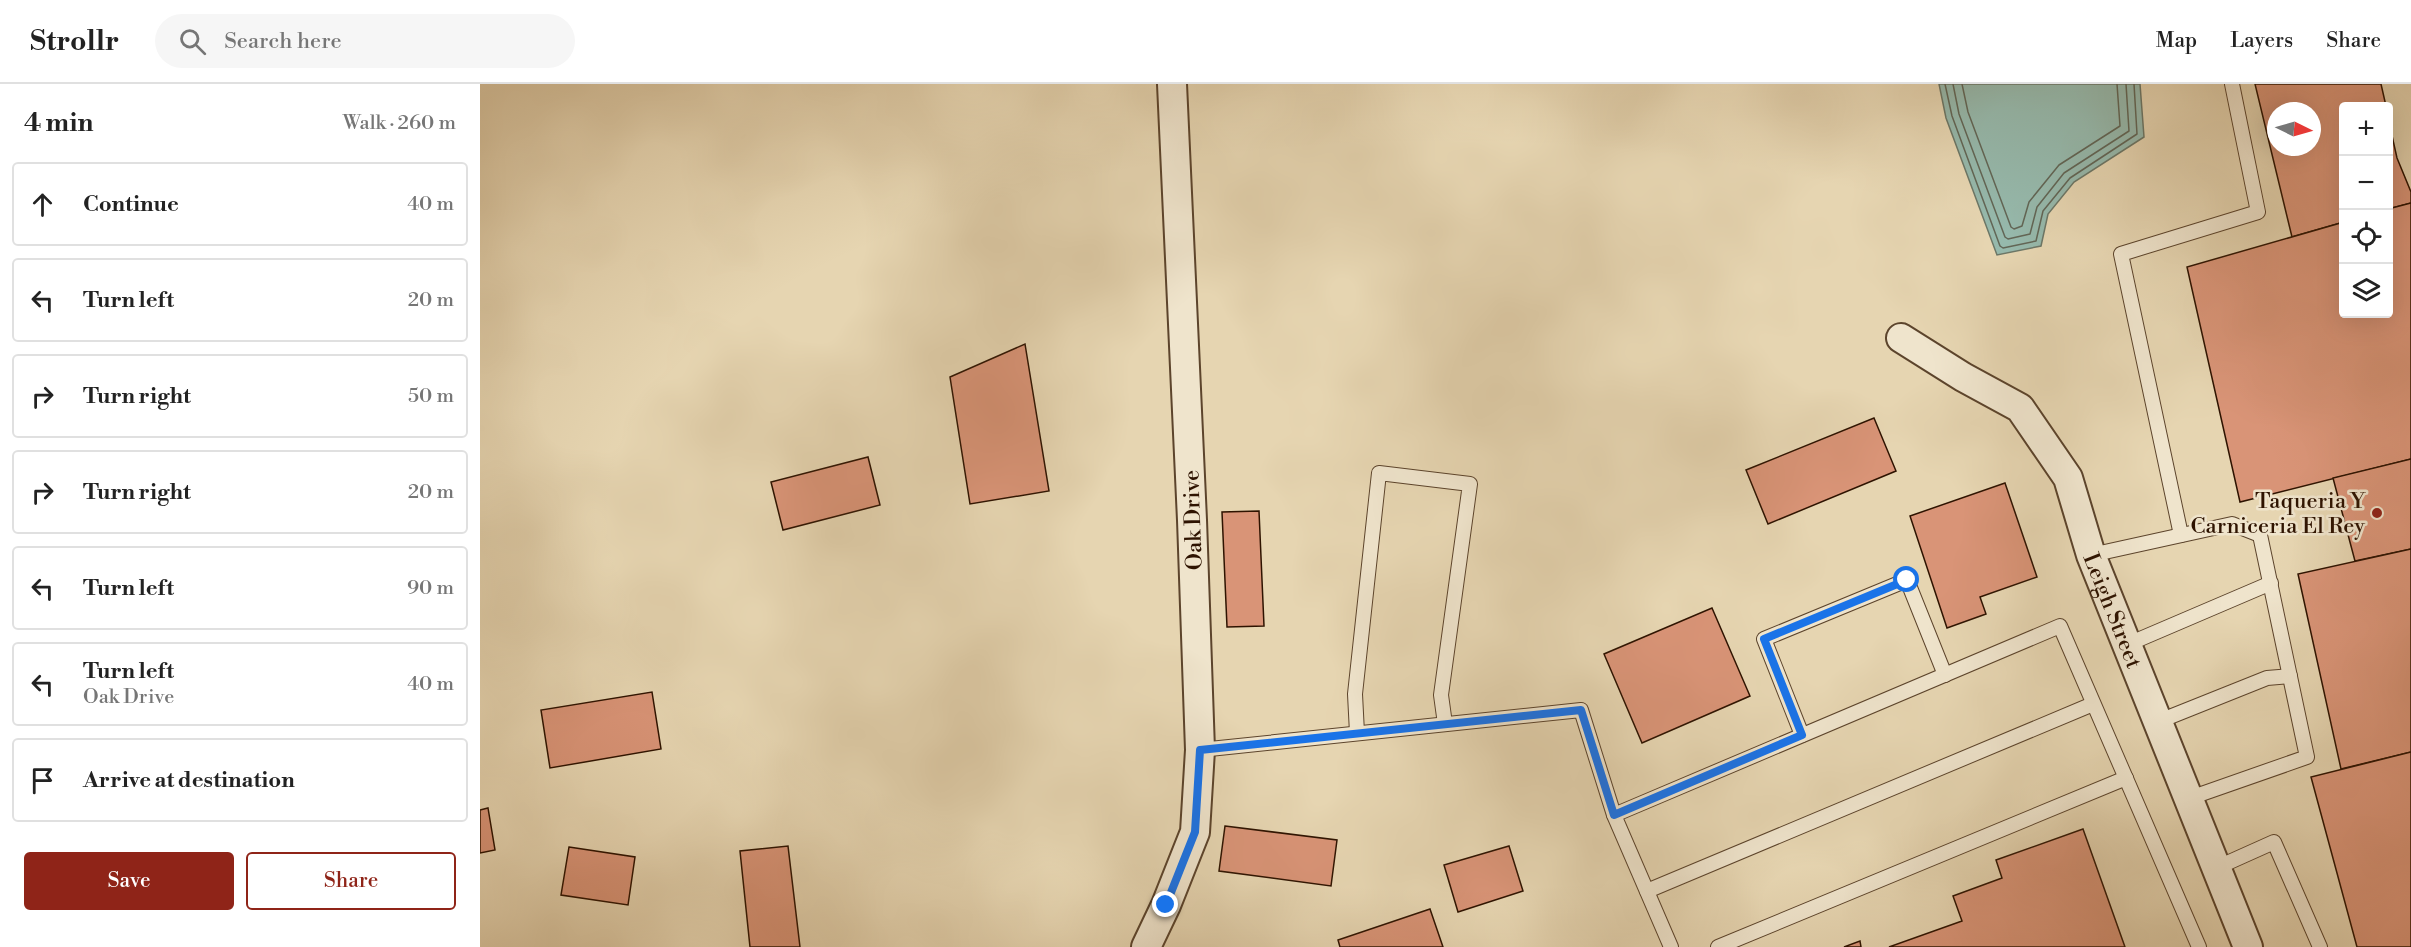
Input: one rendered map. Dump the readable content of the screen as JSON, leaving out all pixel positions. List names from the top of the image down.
{
  "streets": {
    "street": ["Oak Drive", "Leigh Street"]
  },
  "places": ["Taqueria Y Carniceria El Rey"],
  "north": "right",
  "page": {
    "header": "Strollr",
    "search": "Search here",
    "nav": ["Map", "Layers", "Share"],
    "heading": ["4 min", "Walk · 260 m"],
    "map_buttons": ["+", "−"],
    "list": [
      ["Continue", "40 m"],
      ["Turn left", "20 m"],
      ["Turn right", "50 m"],
      ["Turn right", "20 m"],
      ["Turn left", "90 m"],
      ["Turn left", "Oak Drive", "40 m"],
      "Arrive at destination"
    ],
    "buttons": ["Save", "Share"]
  }
}
